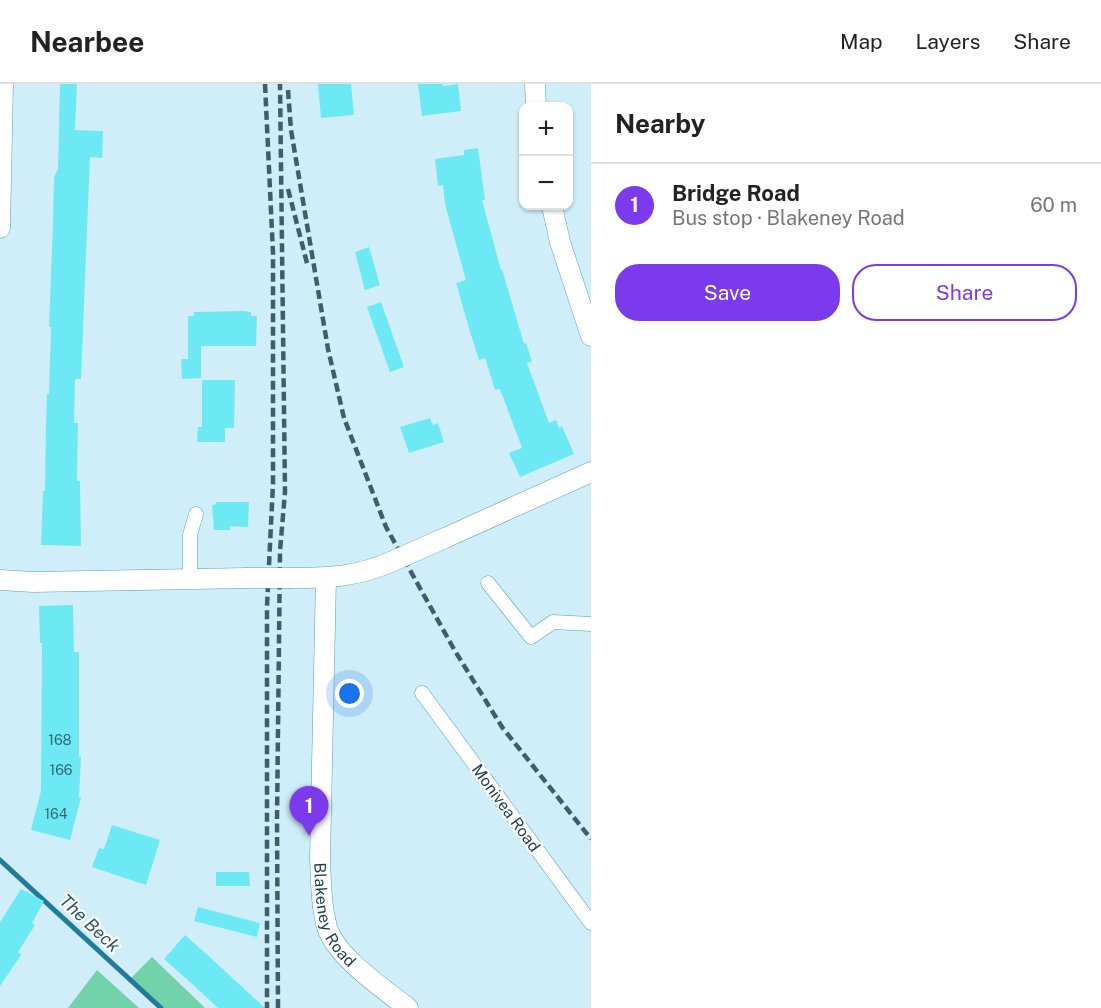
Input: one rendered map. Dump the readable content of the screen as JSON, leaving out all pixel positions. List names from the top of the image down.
{
  "streets": {
    "street": ["Monivea Road", "Blakeney Road"]
  },
  "water": ["The Beck"],
  "house_numbers": ["168", "166", "164"],
  "page": {
    "header": "Nearbee",
    "nav": ["Map", "Layers", "Share"],
    "heading": "Nearby",
    "map_buttons": ["+", "−"],
    "list": [
      {
        "mark": "1",
        "name": "Bridge Road",
        "note": "Bus stop · Blakeney Road",
        "value": "60 m"
      }
    ],
    "buttons": ["Save", "Share"],
    "pins": "1"
  }
}
